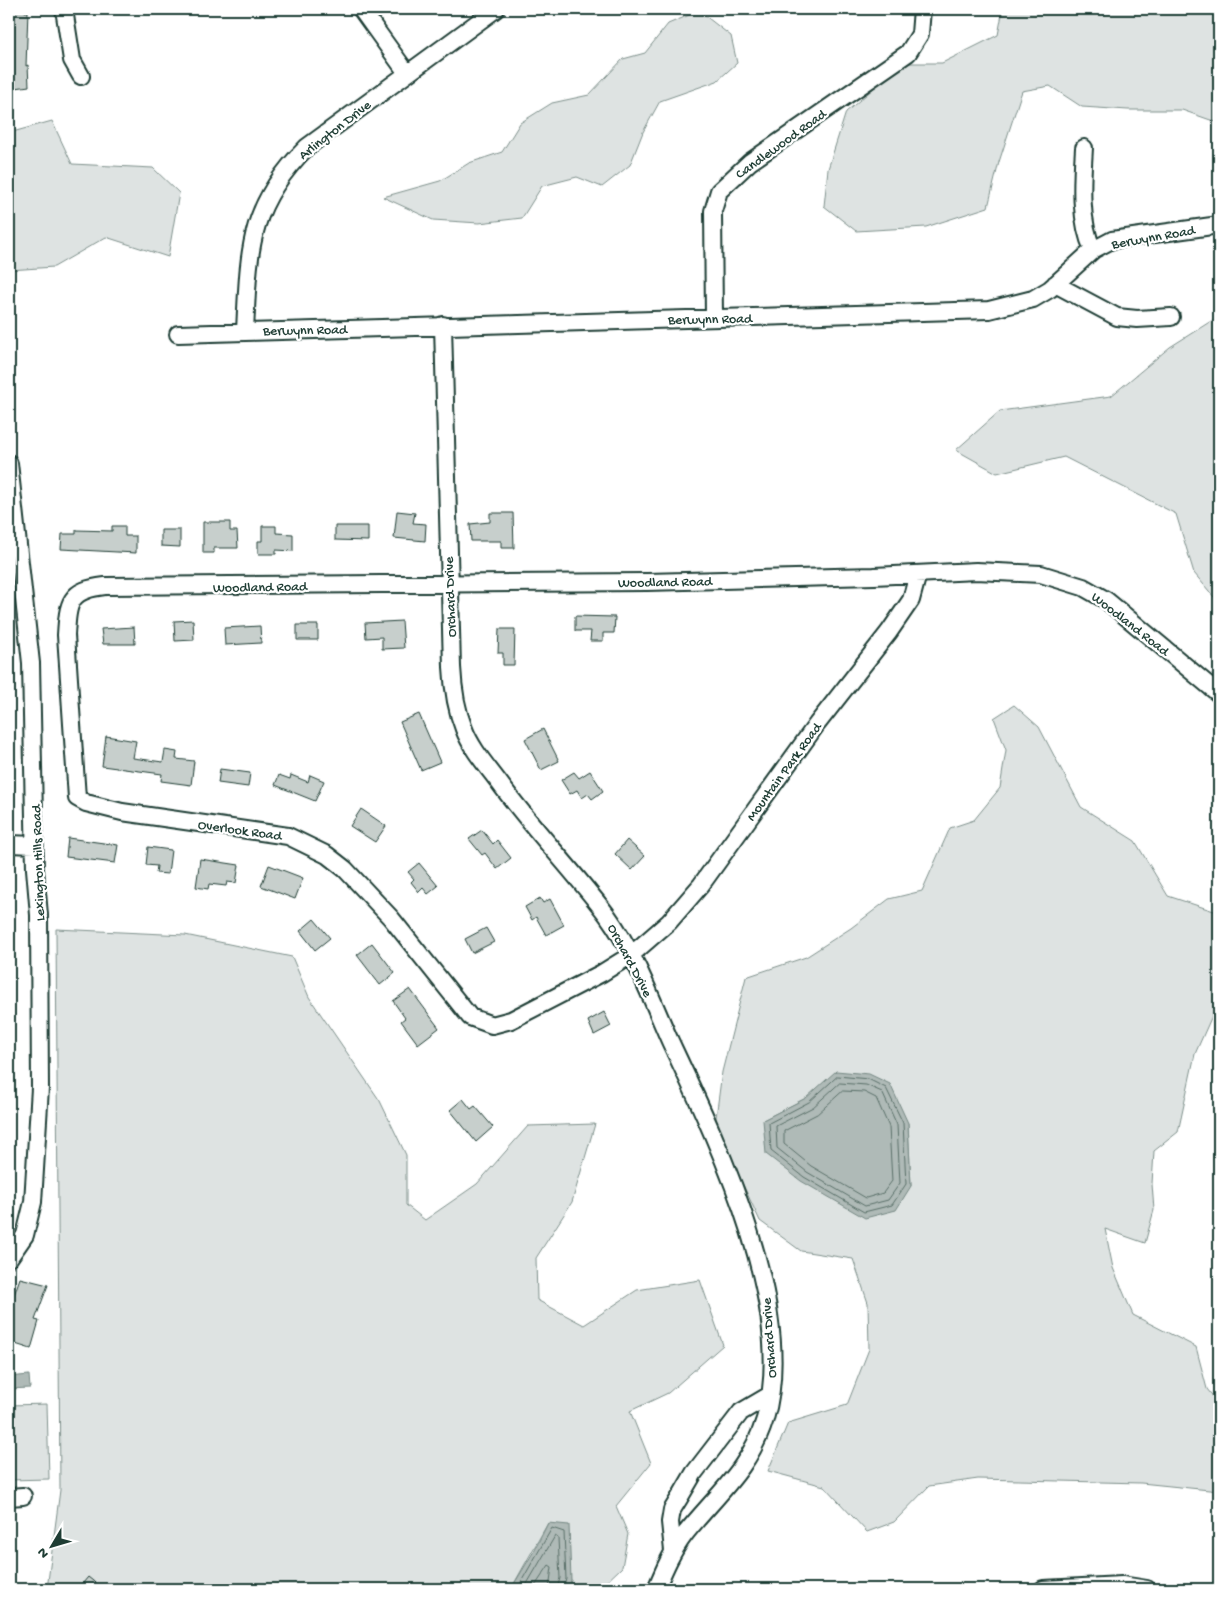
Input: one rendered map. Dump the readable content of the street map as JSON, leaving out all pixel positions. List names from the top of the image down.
{
  "streets": {
    "street": [
      "Arlington Drive",
      "Candlewood Road",
      "Berwynn Road",
      "Woodland Road",
      "Orchard Drive",
      "Mountain Park Road",
      "Overlook Road",
      "Lexington Hills Road"
    ]
  },
  "crossings": [
    ["Arlington Drive", "Berwynn Road"],
    ["Candlewood Road", "Berwynn Road"],
    ["Berwynn Road", "Orchard Drive"],
    ["Woodland Road", "Orchard Drive"],
    ["Woodland Road", "Mountain Park Road"],
    ["Woodland Road", "Overlook Road"],
    ["Orchard Drive", "Mountain Park Road"],
    ["Orchard Drive", "Overlook Road"],
    ["Mountain Park Road", "Overlook Road"]
  ],
  "north": "bottom left"
}
